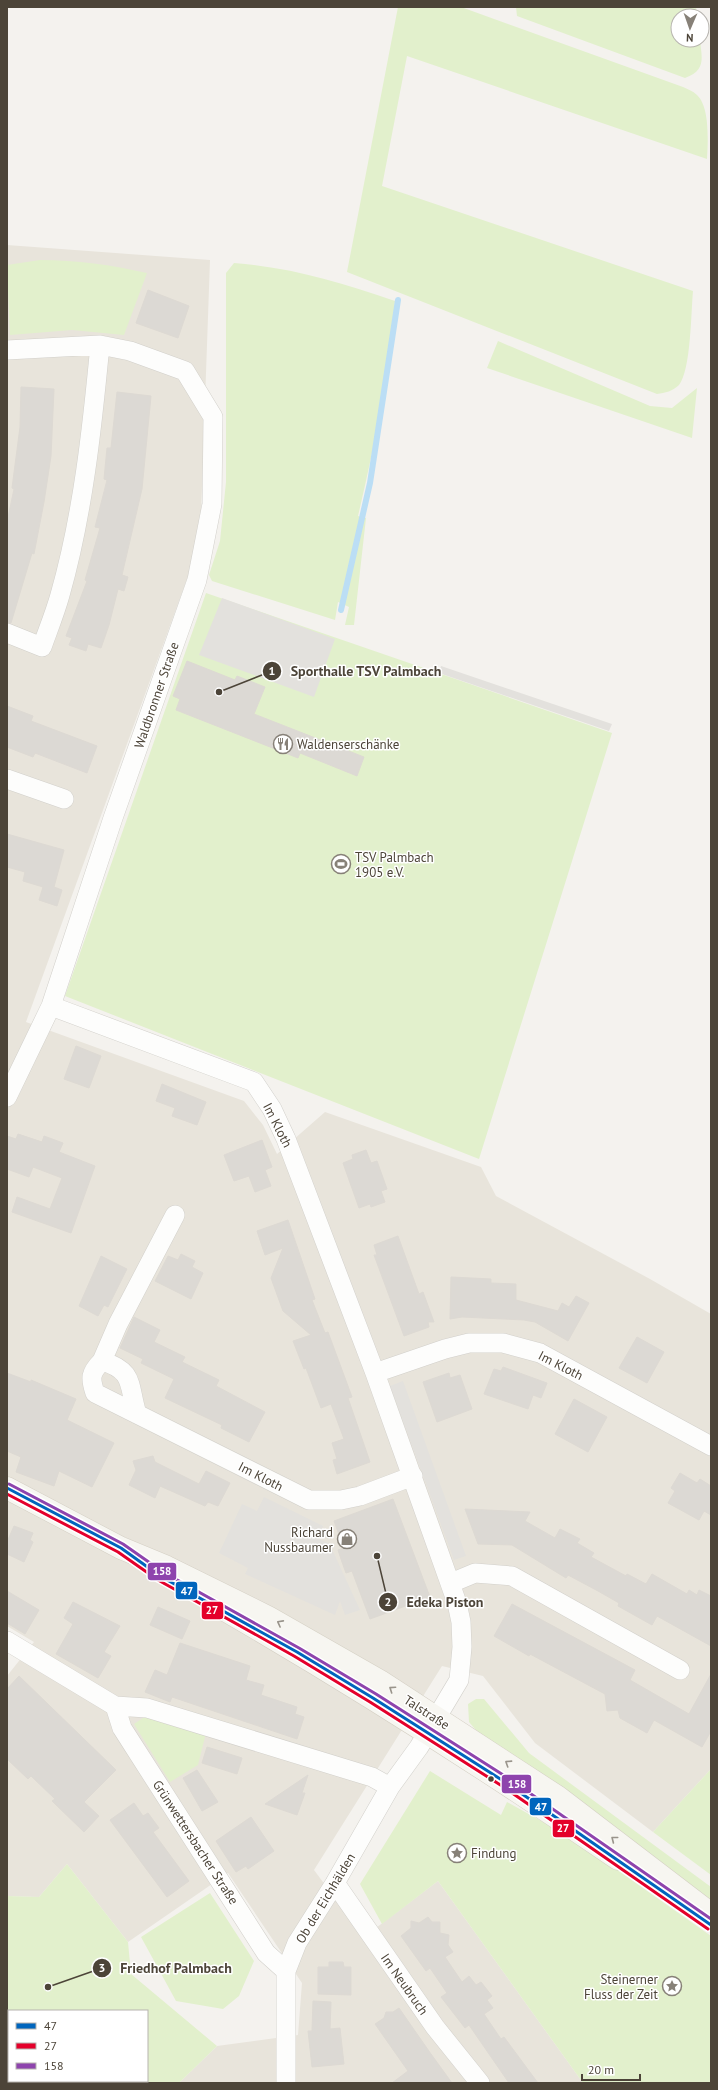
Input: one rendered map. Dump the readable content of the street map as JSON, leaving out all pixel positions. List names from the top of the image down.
{
  "streets": {
    "main road": ["Talstraße"],
    "street": [
      "Waldbronner Straße",
      "Im Kloth",
      "Grünwettersbacher Straße",
      "Ob der Eichhälden",
      "Im Neubruch"
    ]
  },
  "crossings": [
    ["Waldbronner Straße", "Im Kloth"],
    ["Im Kloth", "Talstraße"],
    ["Im Kloth", "Ob der Eichhälden"],
    ["Talstraße", "Ob der Eichhälden"],
    ["Grünwettersbacher Straße", "Ob der Eichhälden"],
    ["Ob der Eichhälden", "Im Neubruch"]
  ],
  "places": {
    "other": ["Sporthalle TSV Palmbach", "Edeka Piston", "Friedhof Palmbach"],
    "restaurant": ["Waldenserschänke"],
    "sports": ["TSV Palmbach 1905 e.V."],
    "shop": ["Richard Nussbaumer"],
    "place": ["Findung", "Steinerner Fluss der Zeit"]
  },
  "lines": ["transit line 158", "transit line 47", "transit line 27"],
  "legend": ["47", "27", "158"],
  "scale_bar": "20 m",
  "north": "bottom"
}
